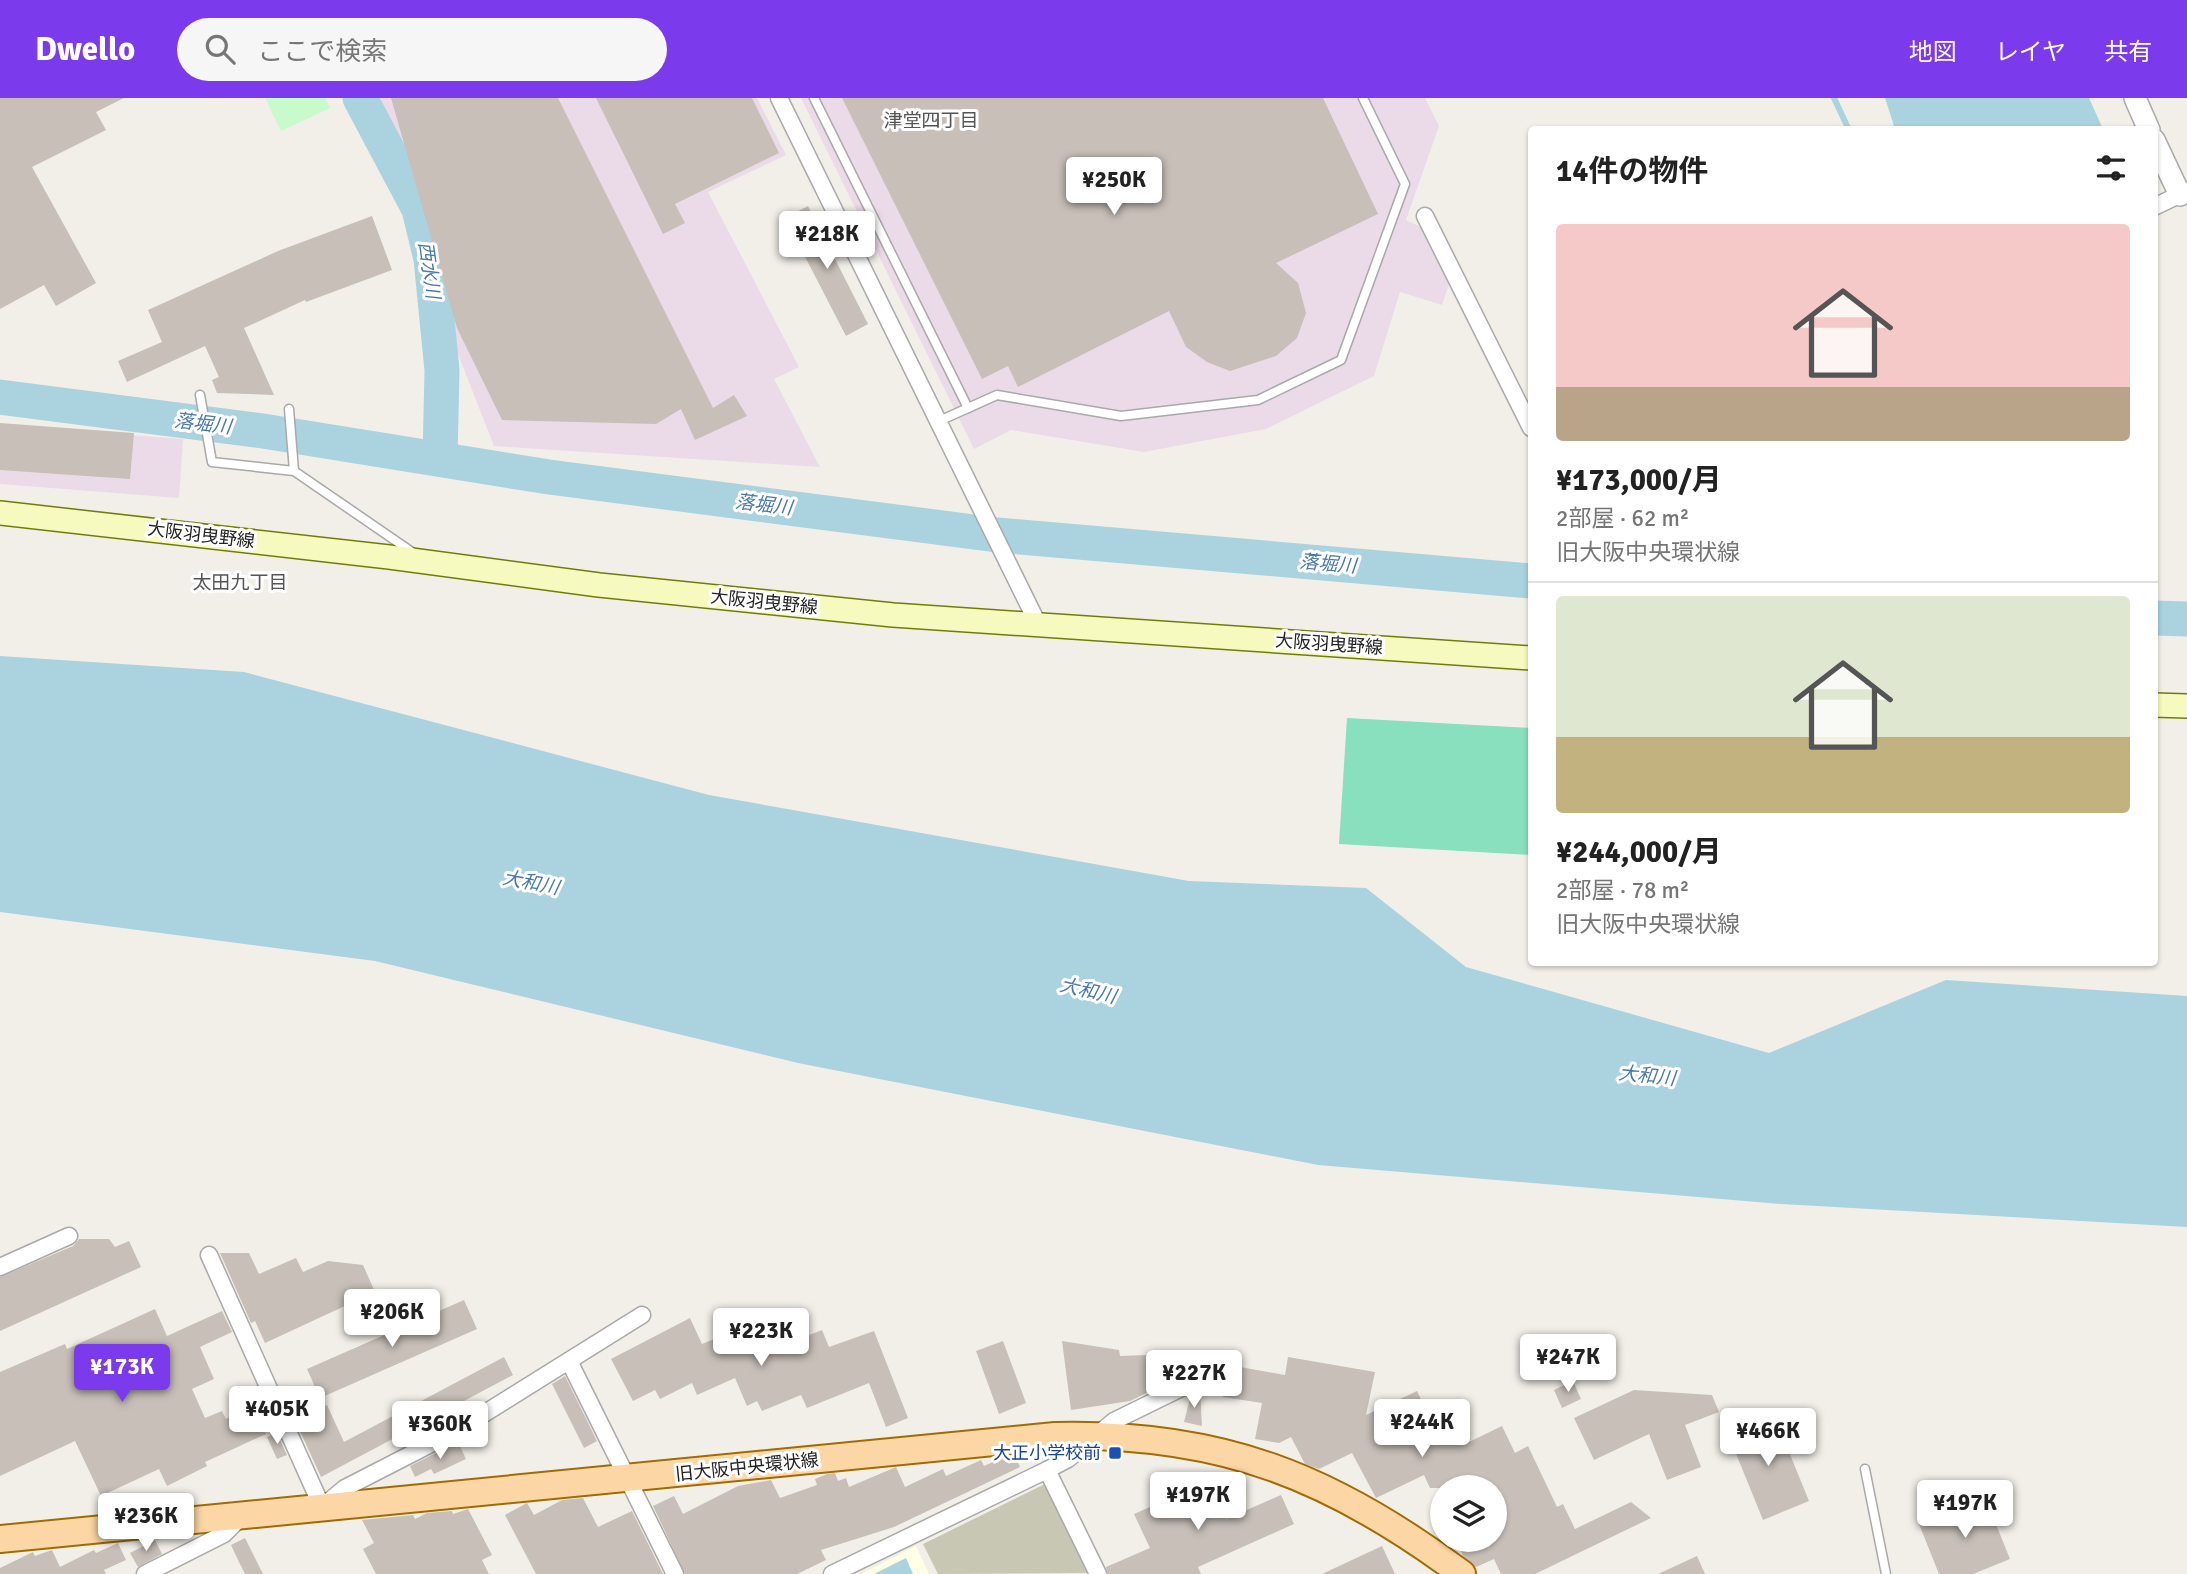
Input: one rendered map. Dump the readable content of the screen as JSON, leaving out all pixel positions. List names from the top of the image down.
{
  "streets": {
    "main road": ["大阪羽曳野線", "旧大阪中央環状線"]
  },
  "districts": ["津堂四丁目", "太田九丁目"],
  "water": ["西水川", "落堀川", "大和川"],
  "places": {
    "transit": ["大正小学校前"]
  },
  "page": {
    "header": "Dwello",
    "search": "ここで検索",
    "nav": ["地図", "レイヤ", "共有"],
    "heading": "14件の物件",
    "price": [
      "¥250K",
      "¥218K",
      "¥206K",
      "¥223K",
      "¥247K",
      "¥173K",
      "¥227K",
      "¥405K",
      "¥244K",
      "¥360K",
      "¥466K",
      "¥197K",
      "¥197K",
      "¥236K"
    ],
    "list": [
      {
        "name": "¥173,000/月",
        "note": "2部屋 · 62 m² · 旧大阪中央環状線"
      },
      {
        "name": "¥244,000/月",
        "note": "2部屋 · 78 m² · 旧大阪中央環状線"
      }
    ]
  }
}
